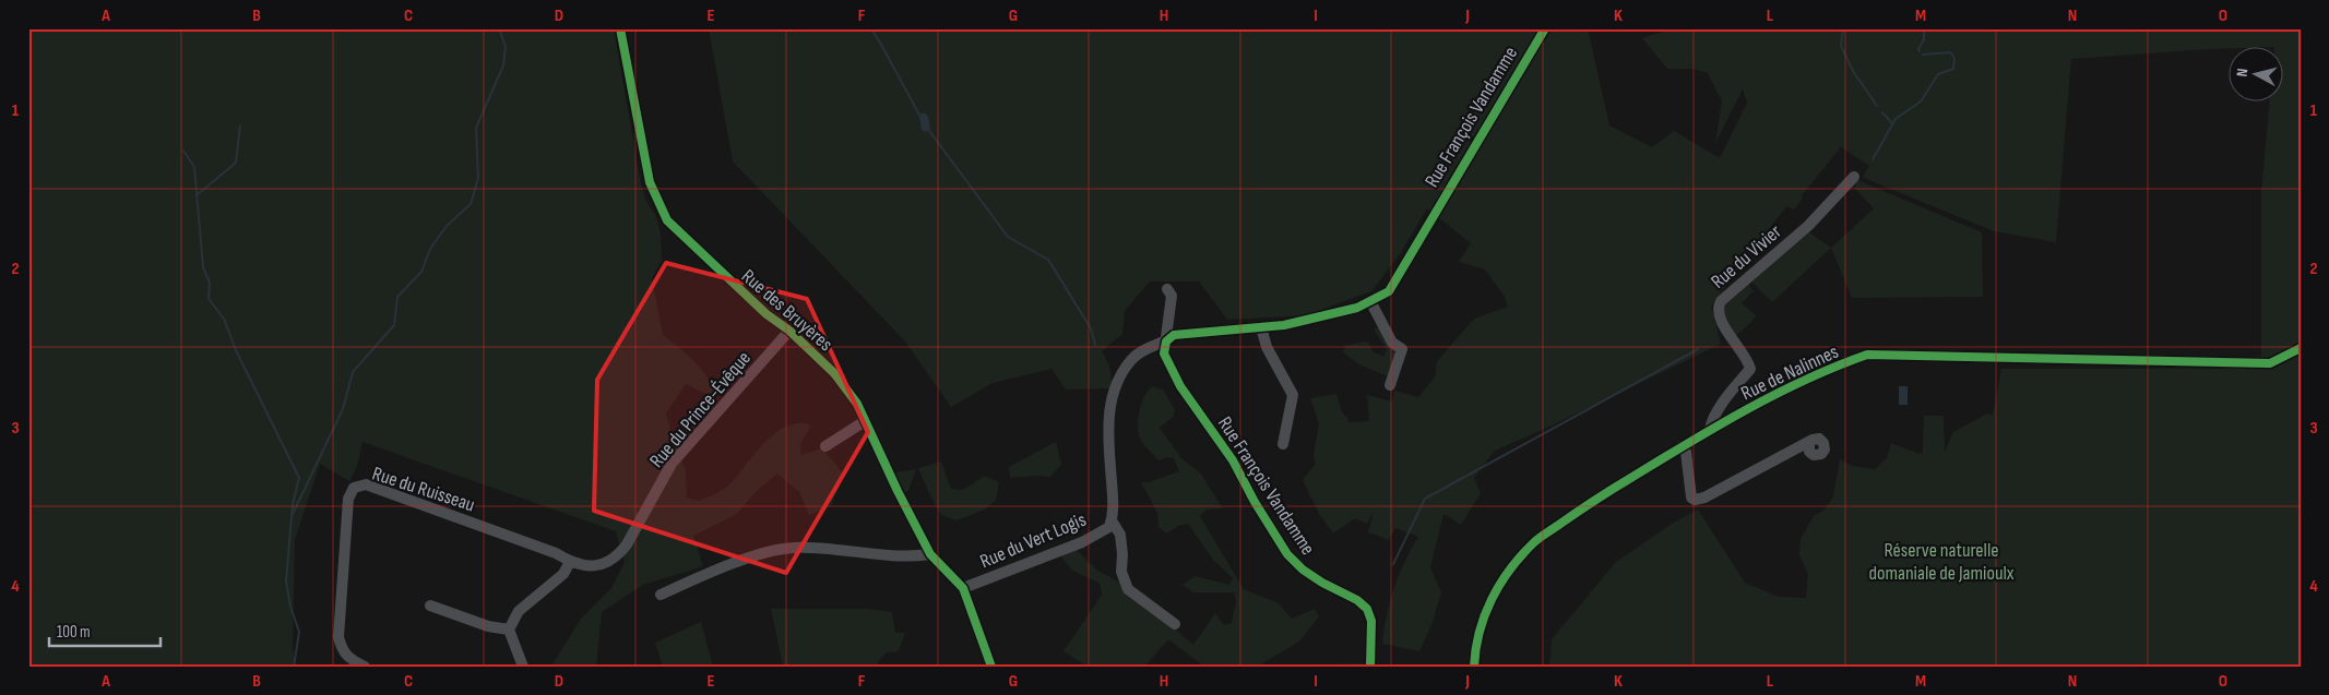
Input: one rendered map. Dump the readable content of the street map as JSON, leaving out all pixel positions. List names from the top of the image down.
{
  "streets": {
    "street": [
      "Rue François Vandamme",
      "Rue du Vivier",
      "Rue des Bruyères",
      "Rue de Nalinnes",
      "Rue du Prince-Évêque",
      "Rue du Ruisseau",
      "Rue du Vert Logis"
    ]
  },
  "crossings": [
    ["Rue François Vandamme", "Rue du Vert Logis"],
    ["Rue du Vivier", "Rue de Nalinnes"],
    ["Rue des Bruyères", "Rue du Prince-Évêque"],
    ["Rue des Bruyères", "Rue du Vert Logis"],
    ["Rue du Prince-Évêque", "Rue du Ruisseau"]
  ],
  "parks": ["Réserve naturelle domaniale de Jamioulx"],
  "scale_bar": "100 m",
  "north": "left",
  "grid": {
    "columns": [
      "A",
      "B",
      "C",
      "D",
      "E",
      "F",
      "G",
      "H",
      "I",
      "J",
      "K",
      "L",
      "M",
      "N",
      "O"
    ],
    "rows": [
      "1",
      "2",
      "3",
      "4"
    ]
  }
}
